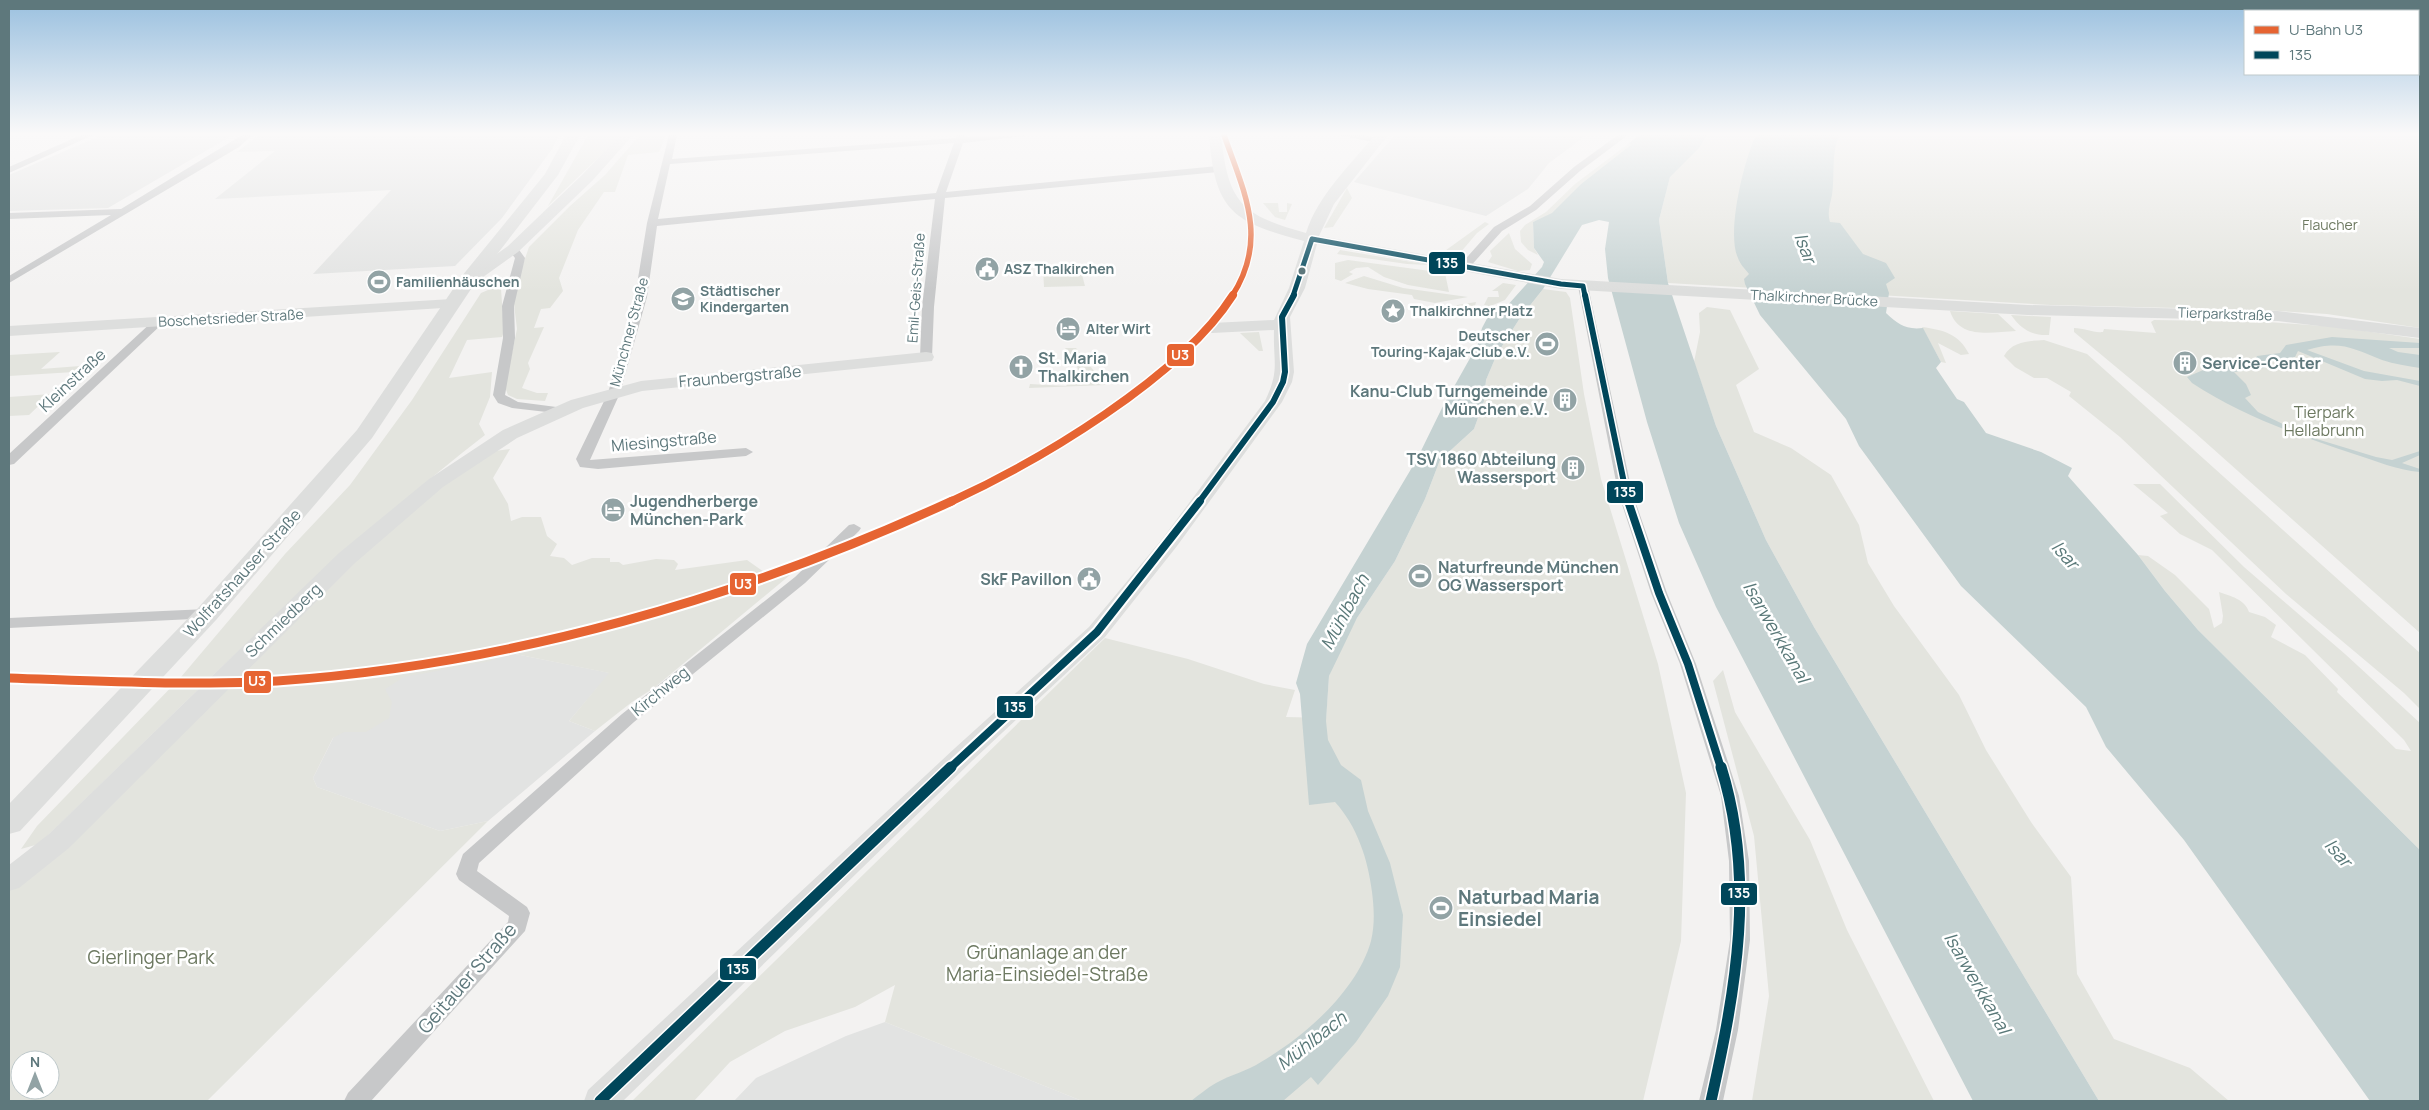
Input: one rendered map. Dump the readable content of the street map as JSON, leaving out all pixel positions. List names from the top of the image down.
{
  "streets": {
    "main road": ["Wolfratshauser Straße"],
    "street": [
      "Emil-Geis-Straße",
      "Thalkirchner Brücke",
      "Tierparkstraße",
      "Boschetsrieder Straße",
      "Münchner Straße",
      "Fraunbergstraße",
      "Kleinstraße",
      "Miesingstraße",
      "Schmiedberg",
      "Kirchweg",
      "Geitauer Straße"
    ]
  },
  "crossings": [
    ["Emil-Geis-Straße", "Fraunbergstraße"],
    ["Thalkirchner Brücke", "Tierparkstraße"],
    ["Boschetsrieder Straße", "Kleinstraße"],
    ["Boschetsrieder Straße", "Wolfratshauser Straße"],
    ["Münchner Straße", "Fraunbergstraße"],
    ["Münchner Straße", "Miesingstraße"],
    ["Fraunbergstraße", "Schmiedberg"],
    ["Kirchweg", "Geitauer Straße"]
  ],
  "water": ["Isar", "Mühlbach", "Isarwerkkanal"],
  "parks": [
    "Flaucher",
    "Tierpark Hellabrunn",
    "Grünanlage an der Maria-Einsiedel-Straße",
    "Gierlinger Park"
  ],
  "places": {
    "public building": ["ASZ Thalkirchen", "SkF Pavillon"],
    "sports": [
      "Familienhäuschen",
      "Deutscher Touring-Kajak-Club e.V.",
      "Naturfreunde München OG Wassersport",
      "Naturbad Maria Einsiedel"
    ],
    "school or university": ["Städtischer Kindergarten"],
    "place": ["Thalkirchner Platz"],
    "hotel": ["Alter Wirt", "Jugendherberge München-Park"],
    "building": ["Service-Center", "Kanu-Club Turngemeinde München e.V.", "TSV 1860 Abteilung Wassersport"],
    "church": ["St. Maria Thalkirchen"]
  },
  "lines": ["metro line U3", "transit line 135"],
  "legend": ["U-Bahn U3", "135"],
  "north": "top"
}
